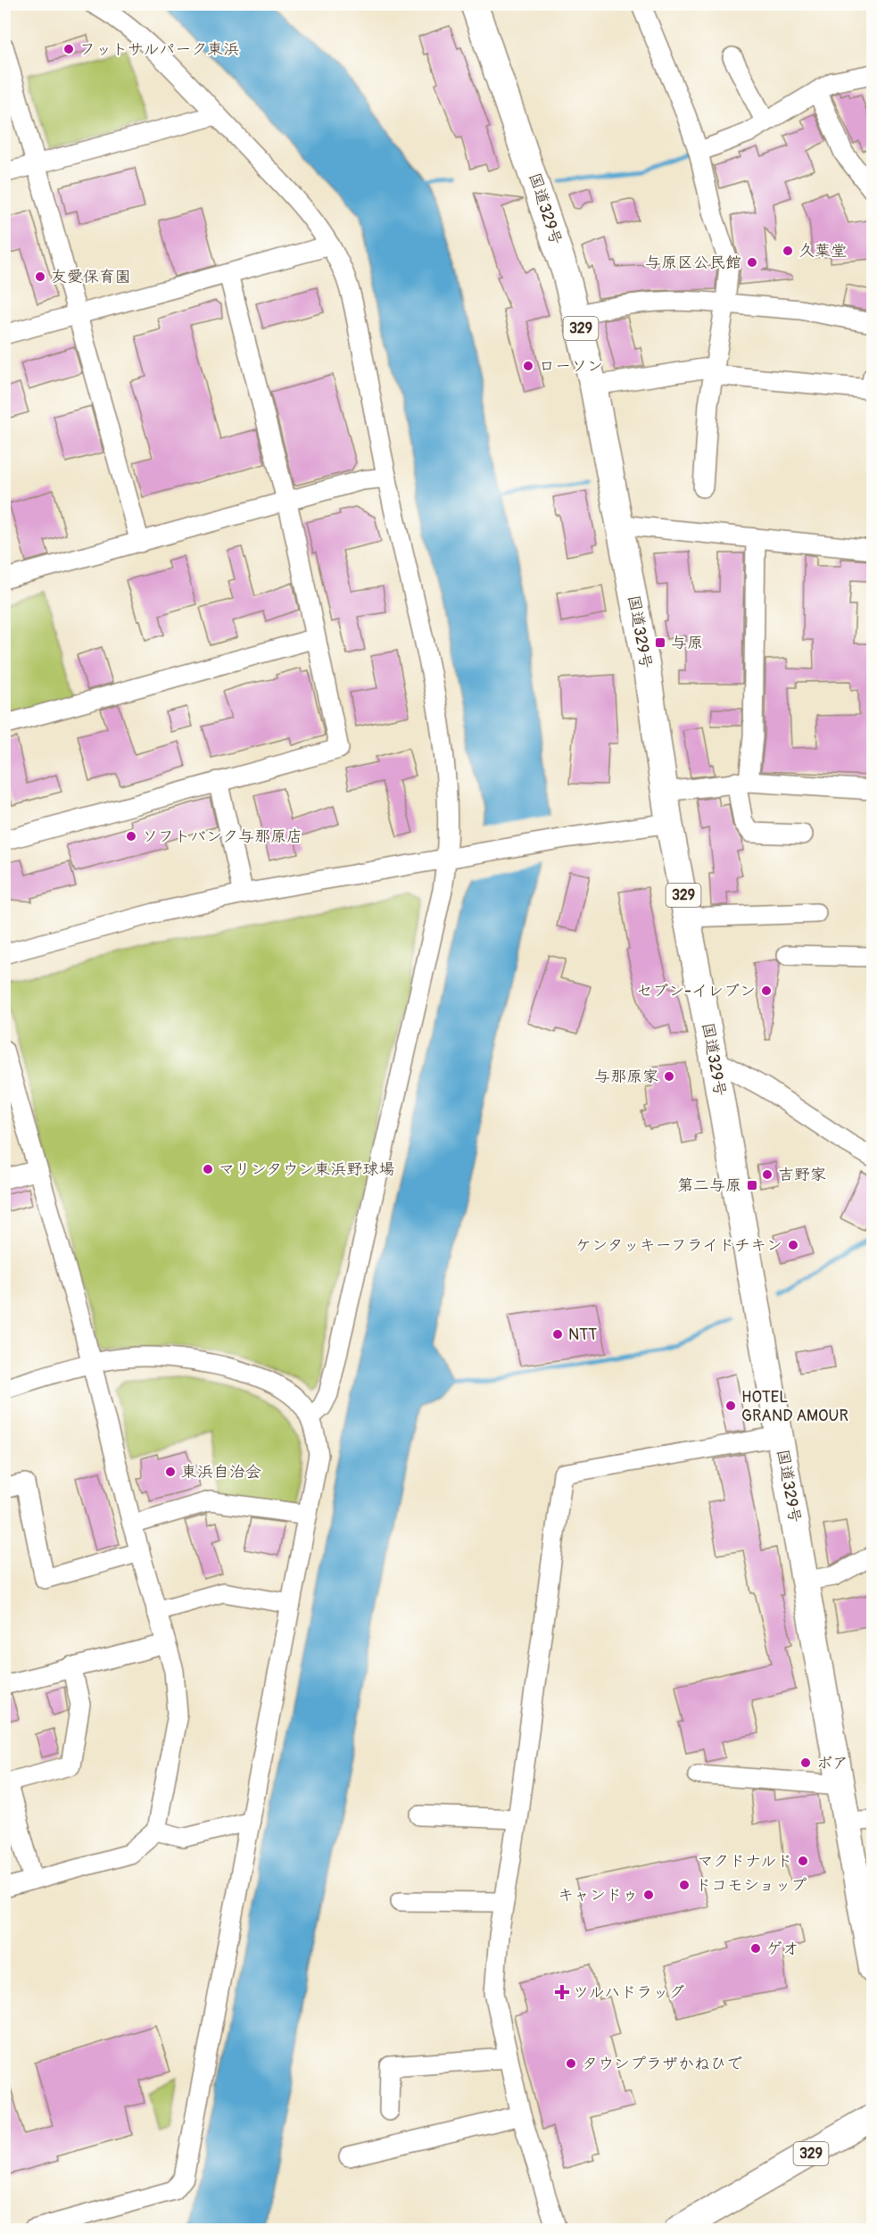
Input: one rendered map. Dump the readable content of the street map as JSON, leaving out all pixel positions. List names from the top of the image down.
{
  "streets": {
    "highway": ["国道329号", "329"]
  },
  "places": {
    "other": [
      "フットサルパーク東浜",
      "久葉堂",
      "与原区公民館",
      "友愛保育園",
      "ローソン",
      "ソフトバンク与那原店",
      "セブン-イレブン",
      "与那原家",
      "マリンタウン東浜野球場",
      "吉野家",
      "ケンタッキーフライドチキン",
      "NTT",
      "HOTEL GRAND AMOUR",
      "東浜自治会",
      "ボア",
      "マクドナルド",
      "ドコモショップ",
      "キャンドゥ",
      "ゲオ",
      "タウンプラザかねひで"
    ],
    "transit": ["与原", "第二与原"],
    "health": ["ツルハドラッグ"]
  }
}
